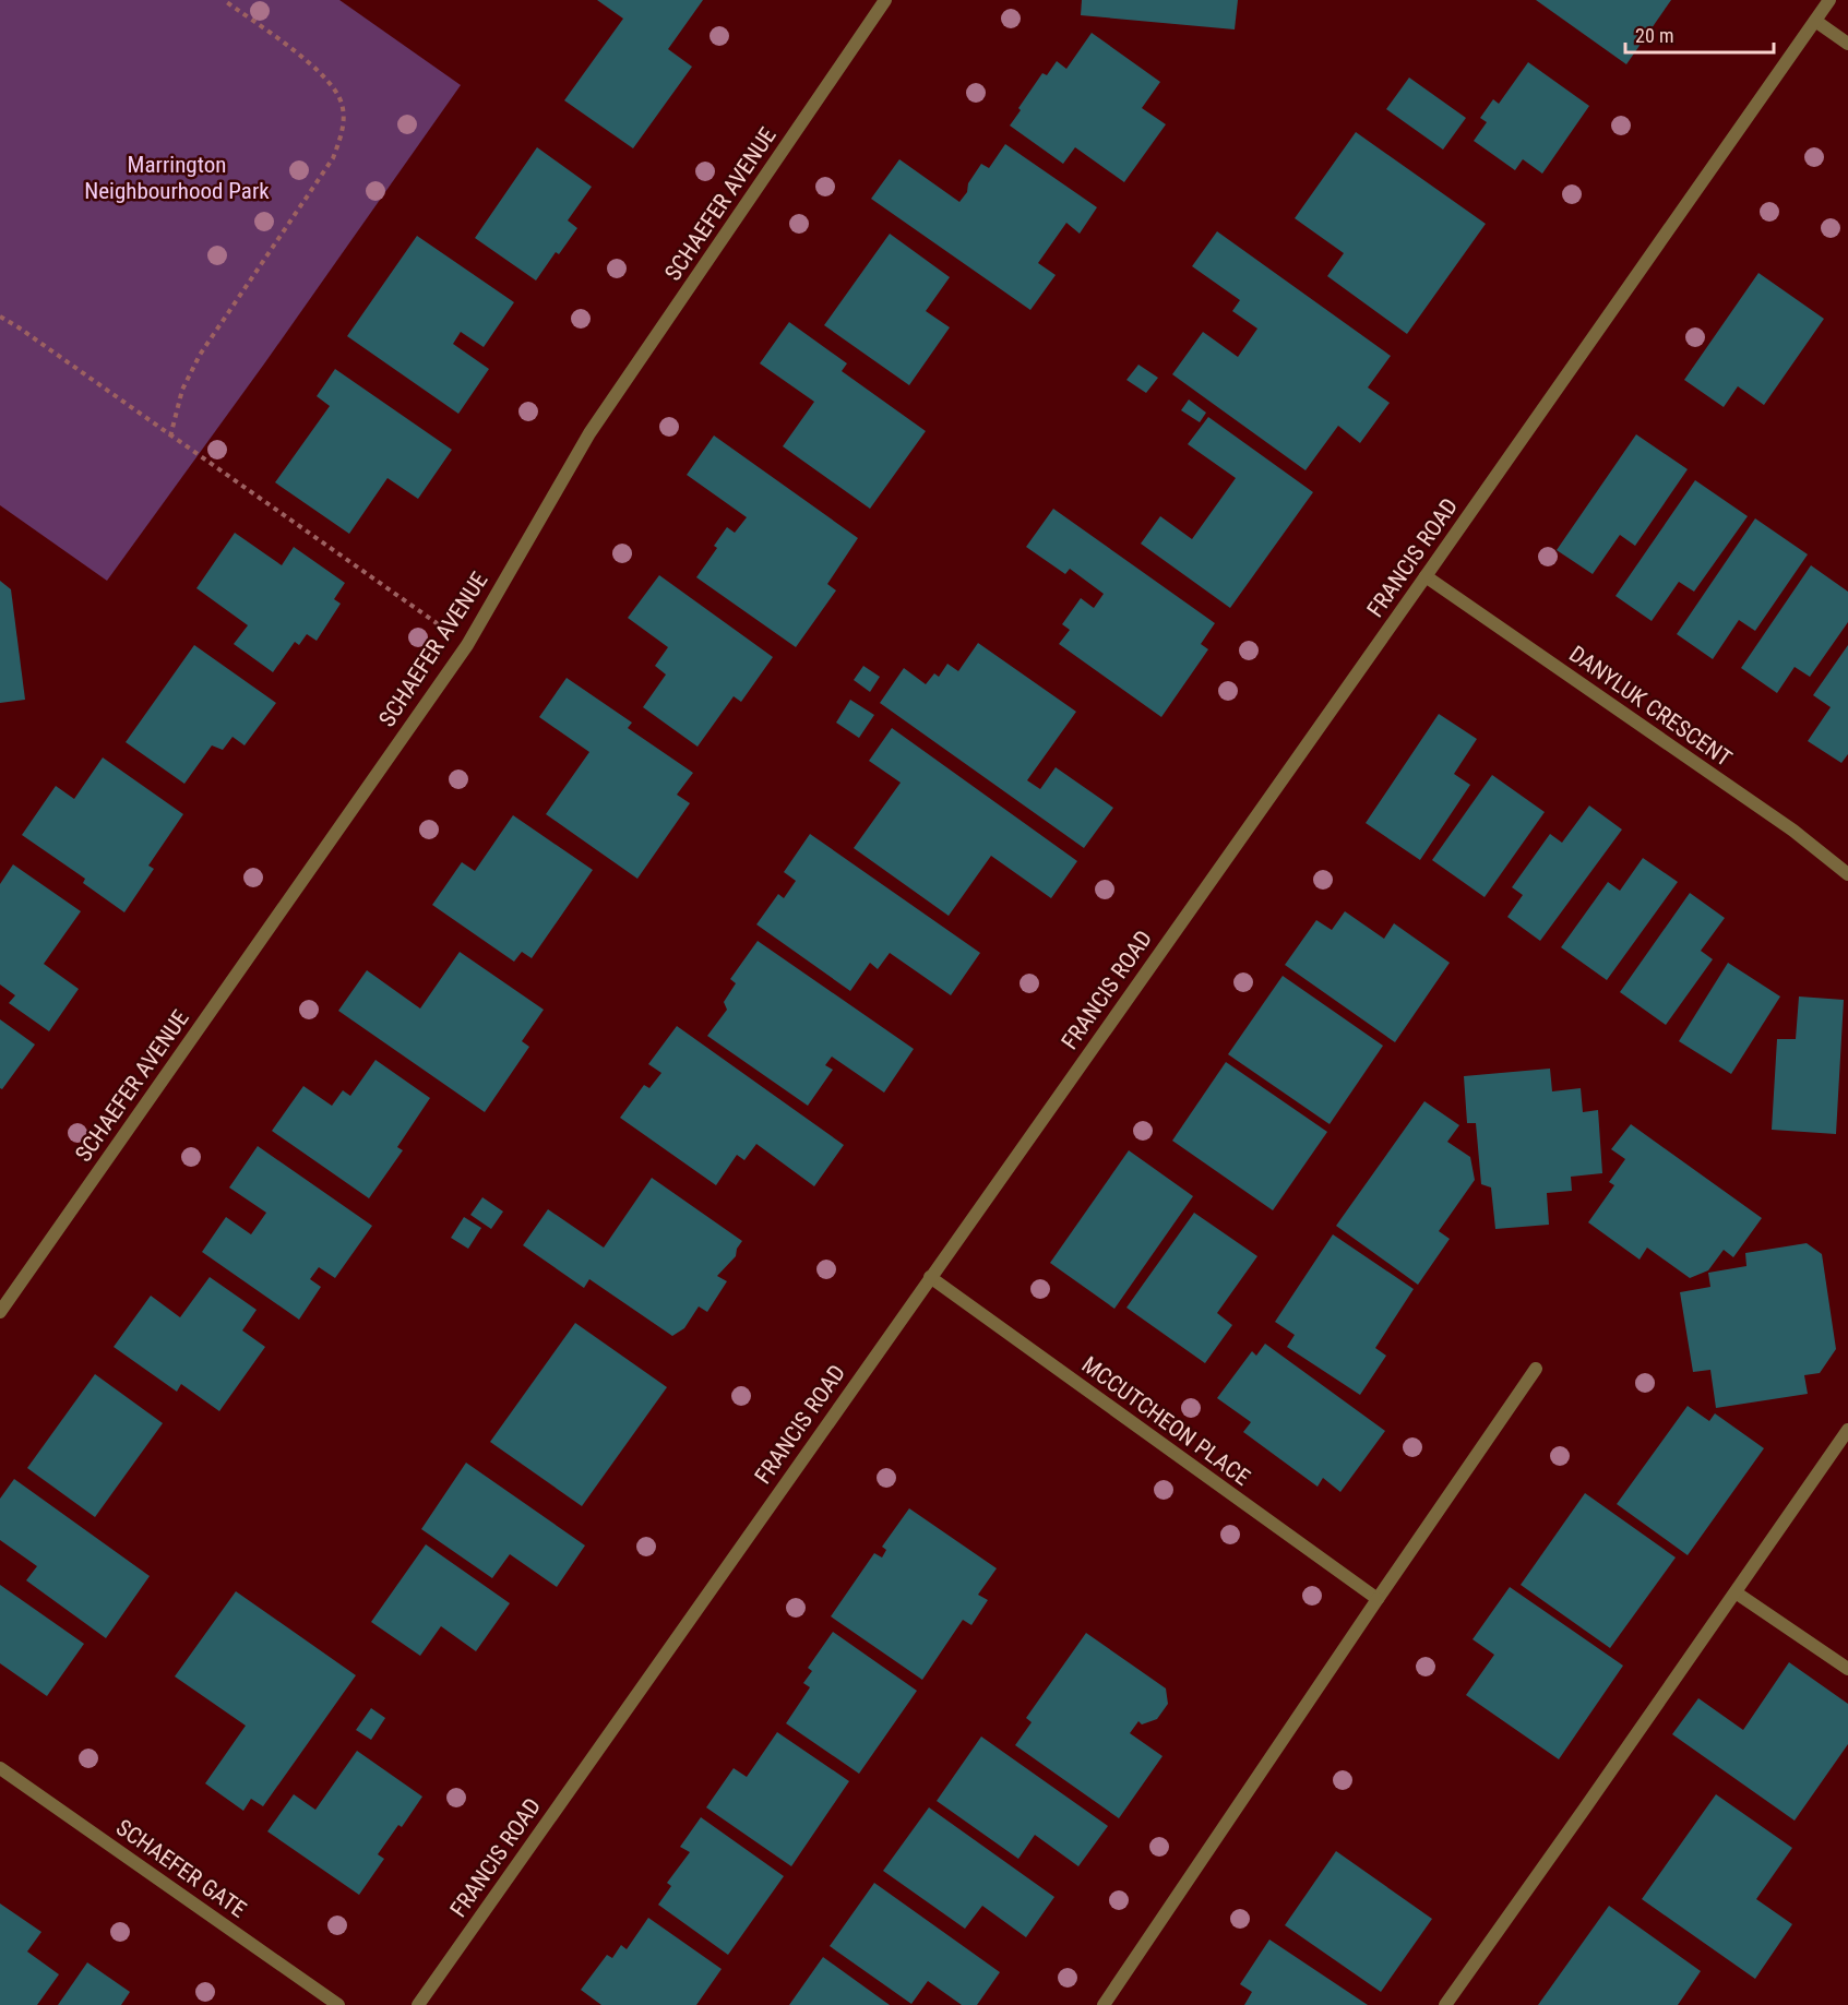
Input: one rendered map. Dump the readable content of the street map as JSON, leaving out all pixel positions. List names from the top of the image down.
{
  "streets": {
    "street": [
      "SCHAEFER AVENUE",
      "FRANCIS ROAD",
      "DANYLUK CRESCENT",
      "MCCUTCHEON PLACE",
      "SCHAEFER GATE"
    ]
  },
  "crossings": [
    ["FRANCIS ROAD", "DANYLUK CRESCENT"],
    ["FRANCIS ROAD", "MCCUTCHEON PLACE"]
  ],
  "parks": ["Marrington Neighbourhood Park"],
  "scale_bar": "20 m"
}
